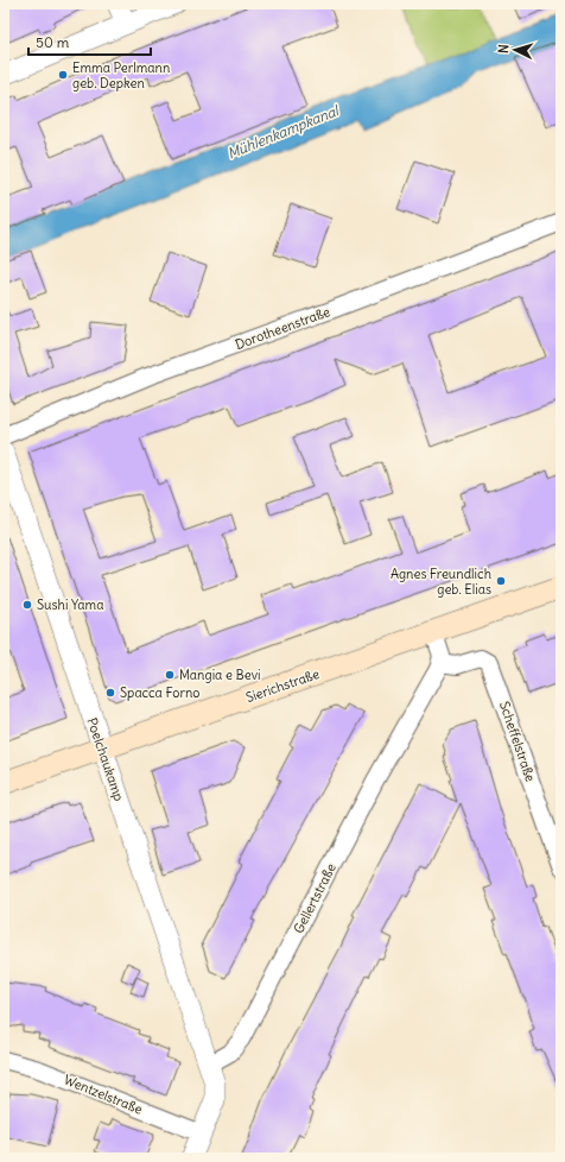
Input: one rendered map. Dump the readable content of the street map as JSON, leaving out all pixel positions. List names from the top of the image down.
{
  "streets": {
    "main road": ["Sierichstraße"],
    "street": [
      "Dorotheenstraße",
      "Scheffelstraße",
      "Poelchaukamp",
      "Gellertstraße",
      "Wentzelstraße"
    ]
  },
  "crossings": [
    ["Sierichstraße", "Poelchaukamp"],
    ["Scheffelstraße", "Gellertstraße"],
    ["Poelchaukamp", "Gellertstraße"]
  ],
  "water": ["Mühlenkampkanal"],
  "places": [
    "Emma Perlmann geb. Depken",
    "Agnes Freundlich geb. Elias",
    "Sushi Yama",
    "Mangia e Bevi",
    "Spacca Forno"
  ],
  "scale_bar": "50 m",
  "north": "left"
}
